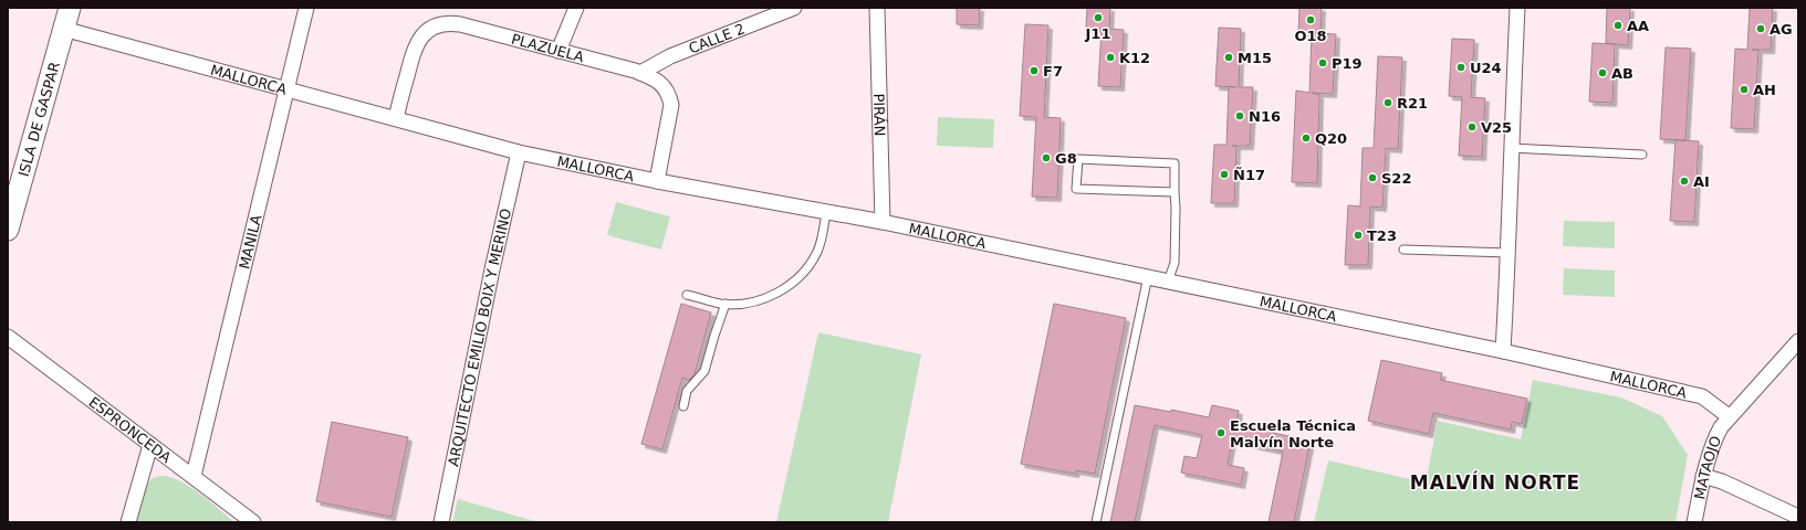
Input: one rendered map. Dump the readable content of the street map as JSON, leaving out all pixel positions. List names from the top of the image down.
{
  "streets": {
    "street": [
      "CALLE 2",
      "PLAZUELA",
      "MALLORCA",
      "PIRÁN",
      "ISLA DE GASPAR",
      "MANILA",
      "ARQUITECTO EMILIO BOIX Y MERINO",
      "ESPRONCEDA",
      "MATAOJO"
    ]
  },
  "crossings": [
    ["CALLE 2", "PLAZUELA"],
    ["PLAZUELA", "MALLORCA"],
    ["MALLORCA", "PIRÁN"],
    ["MALLORCA", "ISLA DE GASPAR"],
    ["MALLORCA", "MANILA"],
    ["MALLORCA", "ARQUITECTO EMILIO BOIX Y MERINO"],
    ["MALLORCA", "MATAOJO"],
    ["MANILA", "ESPRONCEDA"]
  ],
  "districts": ["MALVÍN NORTE"],
  "places": [
    "J11",
    "O18",
    "AA",
    "AG",
    "K12",
    "M15",
    "P19",
    "U24",
    "F7",
    "AB",
    "AH",
    "R21",
    "N16",
    "V25",
    "Q20",
    "G8",
    "Ñ17",
    "S22",
    "AI",
    "T23",
    "Escuela Técnica Malvín Norte"
  ]
}
